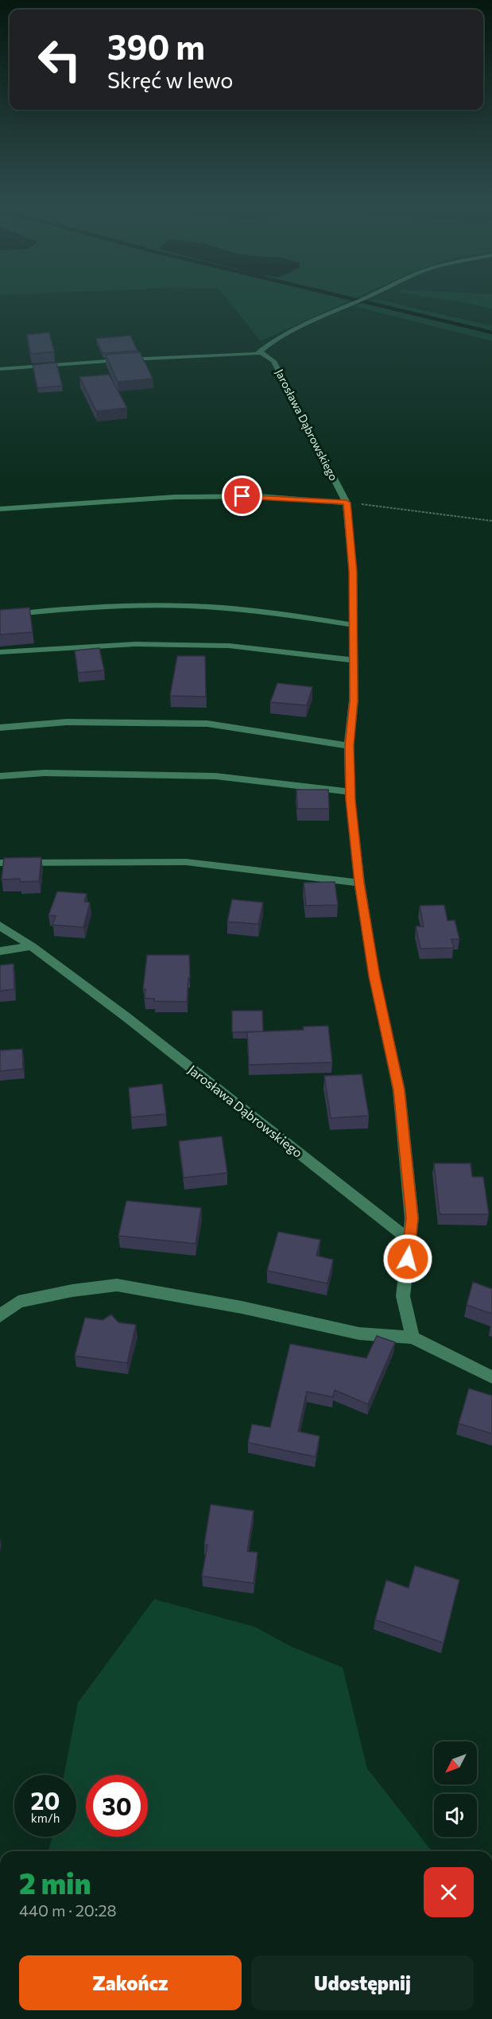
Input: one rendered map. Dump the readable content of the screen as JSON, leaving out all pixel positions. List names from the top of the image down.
{
  "streets": {
    "street": ["Jarosława Dąbrowskiego"]
  },
  "north": "bottom left",
  "page": {
    "turn": ["390 m", "Skręć w lewo"],
    "speed": "20 km/h",
    "limit": "30",
    "heading": ["2 min", "440 m · 20:28"],
    "buttons": ["Zakończ", "Udostępnij"]
  }
}
